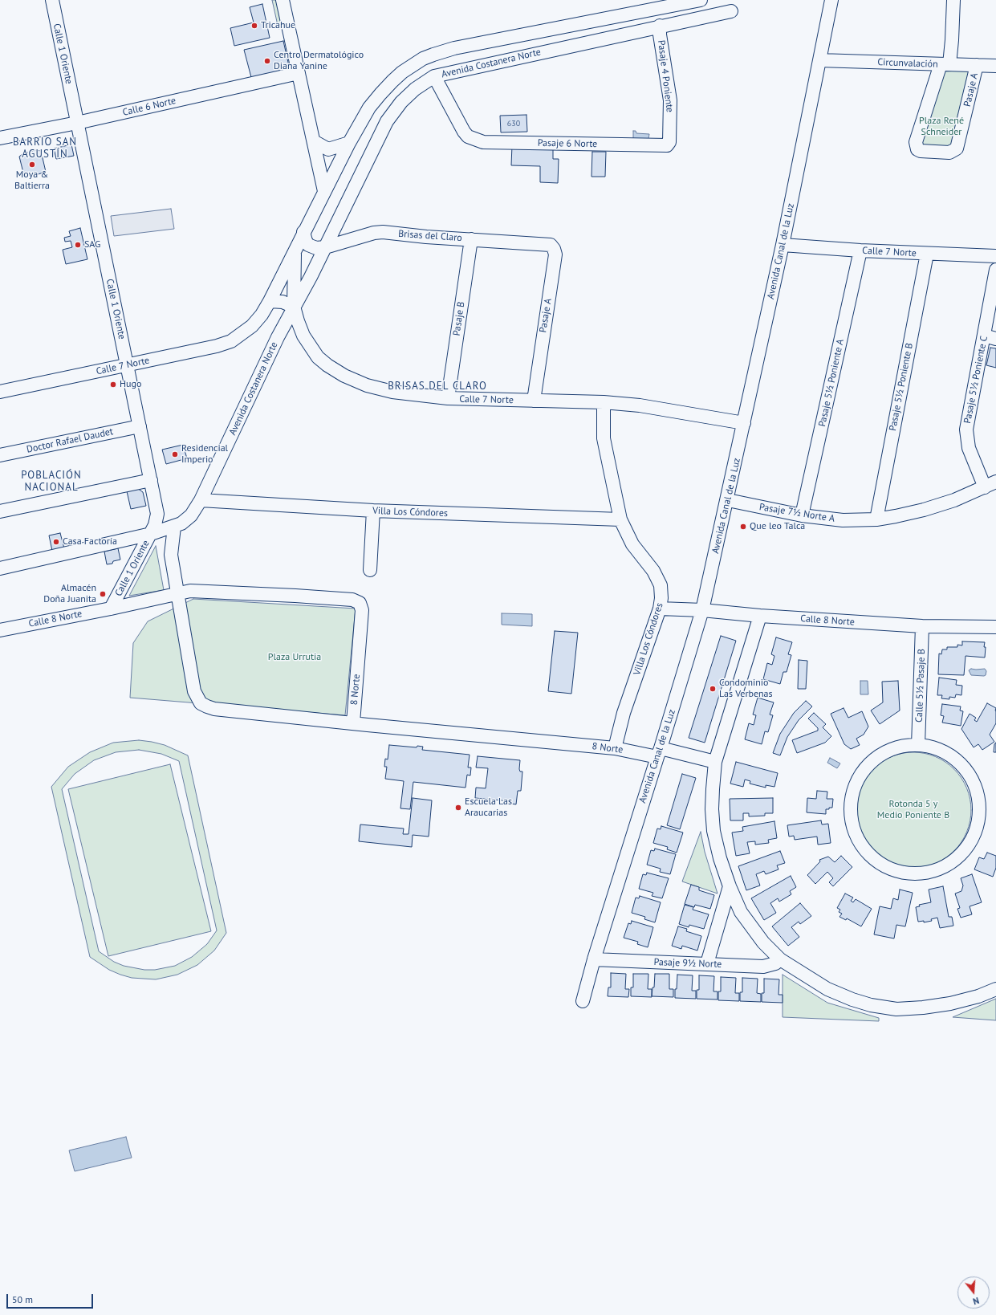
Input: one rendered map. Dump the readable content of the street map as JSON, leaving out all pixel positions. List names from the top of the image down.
{
  "streets": {
    "street": [
      "Calle 1 Oriente",
      "Avenida Costanera Norte",
      "Circunvalación",
      "Pasaje 4 Poniente",
      "Pasaje A",
      "Calle 6 Norte",
      "Pasaje 6 Norte",
      "Brisas del Claro",
      "Avenida Canal de la Luz",
      "Calle 7 Norte",
      "Pasaje B",
      "Pasaje 5½ Poniente C",
      "Pasaje 5½ Poniente A",
      "Pasaje 5½ Poniente B",
      "Doctor Rafael Daudet",
      "Villa Los Cóndores",
      "Pasaje 7½ Norte A",
      "Calle 8 Norte",
      "Calle 5½ Pasaje B",
      "8 Norte",
      "Pasaje 9½ Norte"
    ]
  },
  "crossings": [
    ["Calle 1 Oriente", "Avenida Costanera Norte"],
    ["Calle 1 Oriente", "Calle 6 Norte"],
    ["Calle 1 Oriente", "Calle 7 Norte"],
    ["Calle 1 Oriente", "Doctor Rafael Daudet"],
    ["Calle 1 Oriente", "Calle 8 Norte"],
    ["Calle 1 Oriente", "8 Norte"],
    ["Avenida Costanera Norte", "Pasaje 4 Poniente"],
    ["Avenida Costanera Norte", "Pasaje 6 Norte"],
    ["Avenida Costanera Norte", "Brisas del Claro"],
    ["Avenida Costanera Norte", "Calle 7 Norte"],
    ["Avenida Costanera Norte", "Villa Los Cóndores"],
    ["Circunvalación", "Pasaje A"],
    ["Circunvalación", "Avenida Canal de la Luz"],
    ["Pasaje 4 Poniente", "Pasaje 6 Norte"],
    ["Pasaje A", "Brisas del Claro"],
    ["Pasaje A", "Calle 7 Norte"],
    ["Brisas del Claro", "Pasaje B"],
    ["Avenida Canal de la Luz", "Calle 7 Norte"],
    ["Avenida Canal de la Luz", "Pasaje 7½ Norte A"],
    ["Avenida Canal de la Luz", "Calle 8 Norte"],
    ["Avenida Canal de la Luz", "8 Norte"],
    ["Avenida Canal de la Luz", "Pasaje 9½ Norte"],
    ["Calle 7 Norte", "Pasaje B"],
    ["Calle 7 Norte", "Pasaje 5½ Poniente A"],
    ["Calle 7 Norte", "Pasaje 5½ Poniente B"],
    ["Calle 7 Norte", "Villa Los Cóndores"],
    ["Pasaje 5½ Poniente C", "Pasaje 7½ Norte A"],
    ["Pasaje 5½ Poniente A", "Pasaje 7½ Norte A"],
    ["Pasaje 5½ Poniente B", "Pasaje 7½ Norte A"],
    ["Villa Los Cóndores", "Calle 8 Norte"],
    ["Villa Los Cóndores", "8 Norte"],
    ["Calle 8 Norte", "Calle 5½ Pasaje B"],
    ["Calle 8 Norte", "8 Norte"]
  ],
  "districts": ["BARRIO SAN AGUSTÍN", "BRISAS DEL CLARO", "POBLACIÓN NACIONAL"],
  "parks": ["Plaza René Schneider", "Plaza Urrutia", "Rotonda 5 y Medio Poniente B"],
  "places": [
    "Tricahue",
    "Centro Dermatológico Diana Yanine",
    "Moya & Baltierra",
    "SAG",
    "Hugo",
    "Residencial Imperio",
    "Que leo Talca",
    "Casa Factoría",
    "Almacén Doña Juanita",
    "Condominio Las Verbenas",
    "Escuela Las Araucarias"
  ],
  "house_numbers": ["630"],
  "scale_bar": "50 m",
  "north": "bottom"
}
